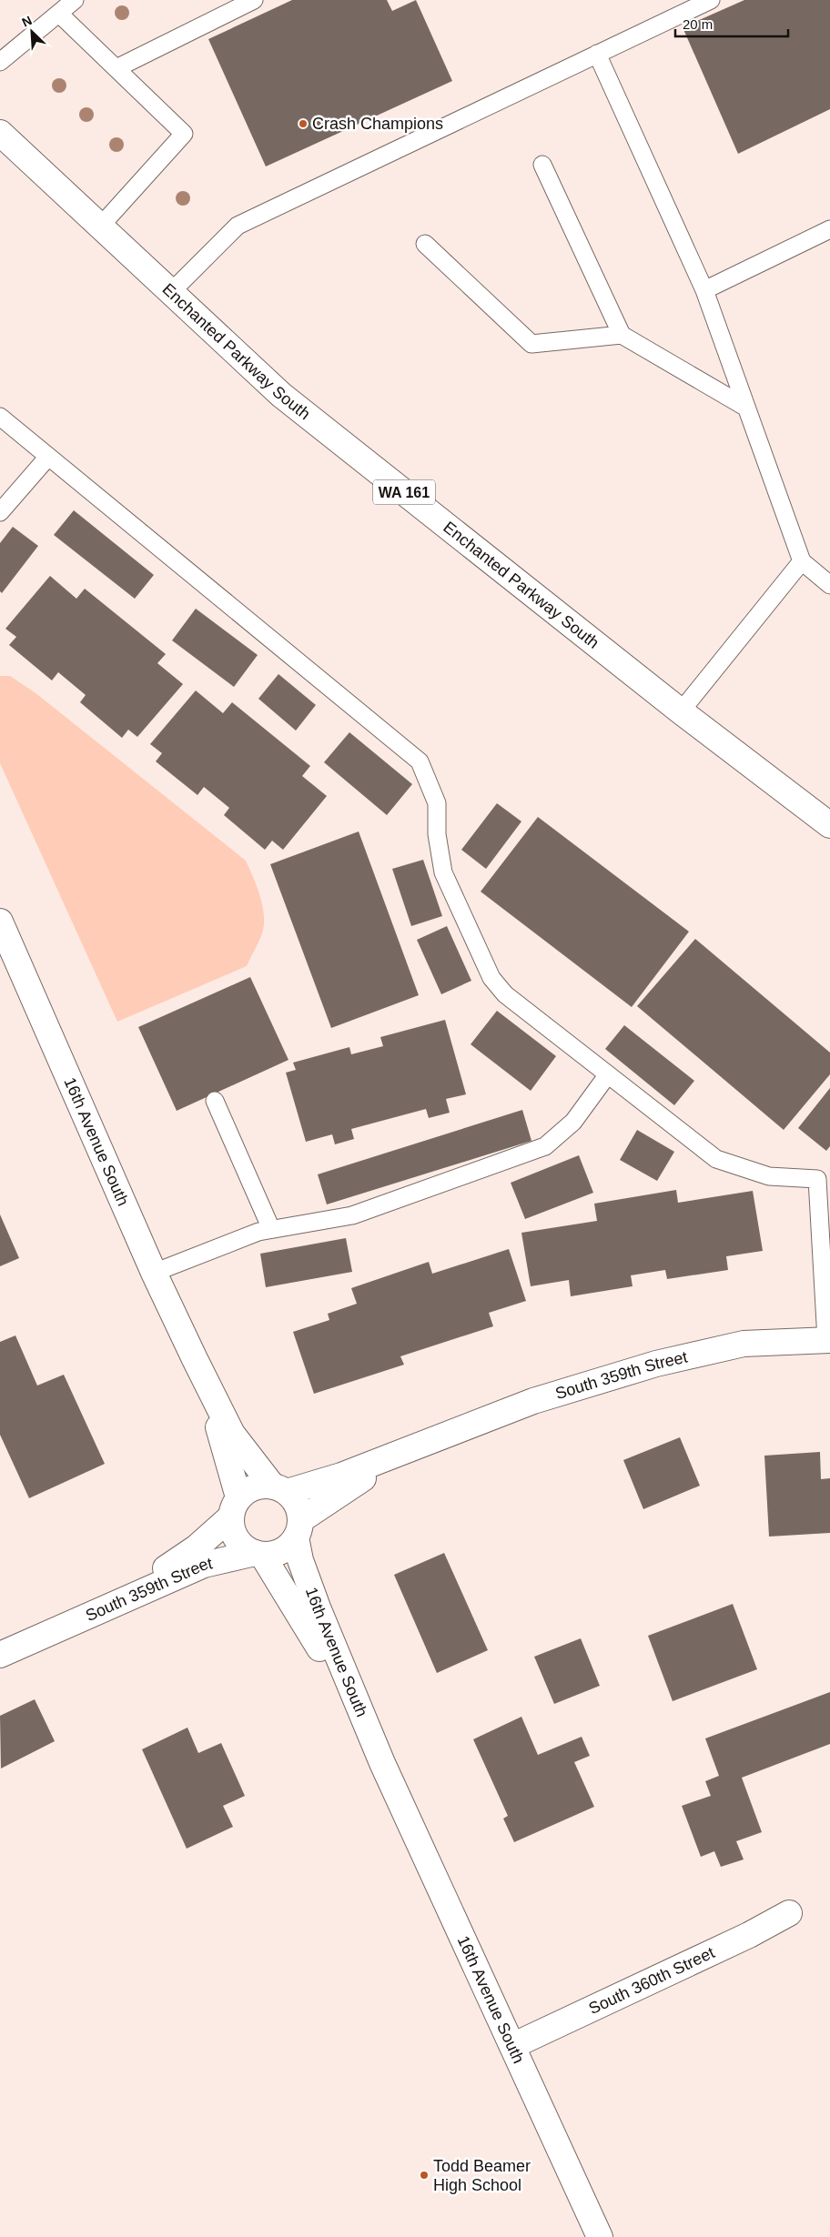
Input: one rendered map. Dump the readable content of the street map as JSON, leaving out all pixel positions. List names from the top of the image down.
{
  "streets": {
    "street": [
      "Enchanted Parkway South",
      "WA 161",
      "16th Avenue South",
      "South 359th Street",
      "South 360th Street"
    ]
  },
  "crossings": [
    ["16th Avenue South", "South 359th Street"],
    ["16th Avenue South", "South 360th Street"]
  ],
  "places": ["Crash Champions", "Todd Beamer High School"],
  "scale_bar": "20 m",
  "north": "top left"
}
